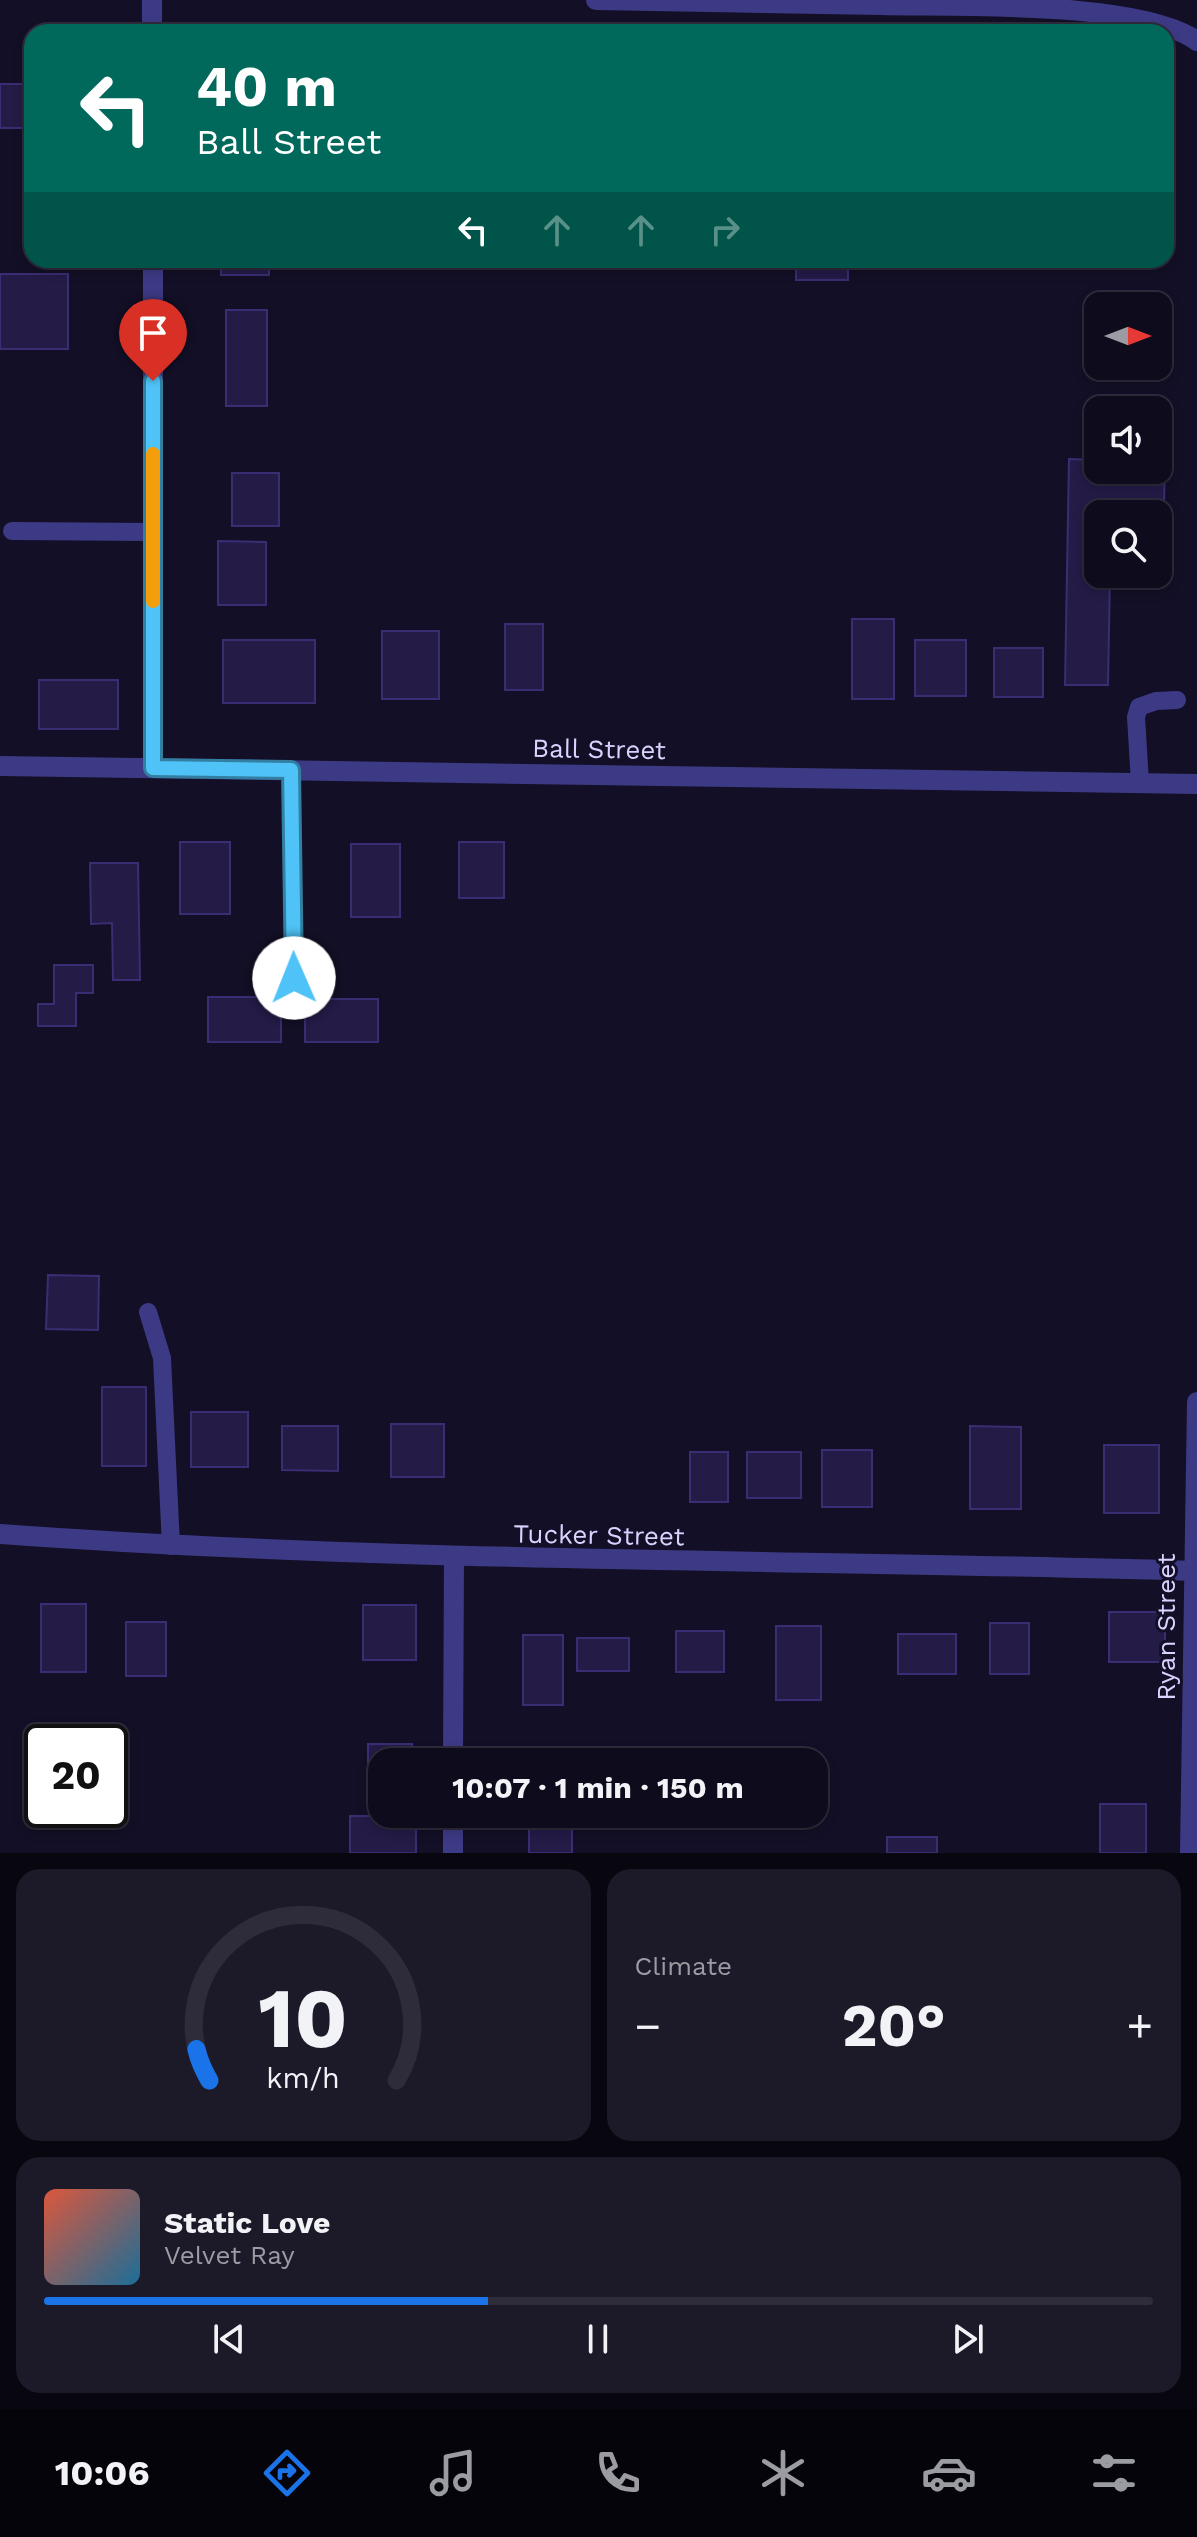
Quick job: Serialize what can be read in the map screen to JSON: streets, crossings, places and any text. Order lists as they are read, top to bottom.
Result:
{
  "streets": {
    "street": ["Ball Street", "Tucker Street", "Ryan Street"]
  },
  "crossings": [
    ["Tucker Street", "Ryan Street"]
  ],
  "north": "right",
  "page": {
    "turn": ["40 m", "Ball Street"],
    "limit": "20",
    "trip": "10:07 · 1 min · 150 m",
    "tile": "Climate",
    "heat": ["−", "20°", "+"],
    "song": ["Static Love", "Velvet Ray"],
    "tabs": "10:06",
    "gauge": ["10", "km/h"]
  }
}
